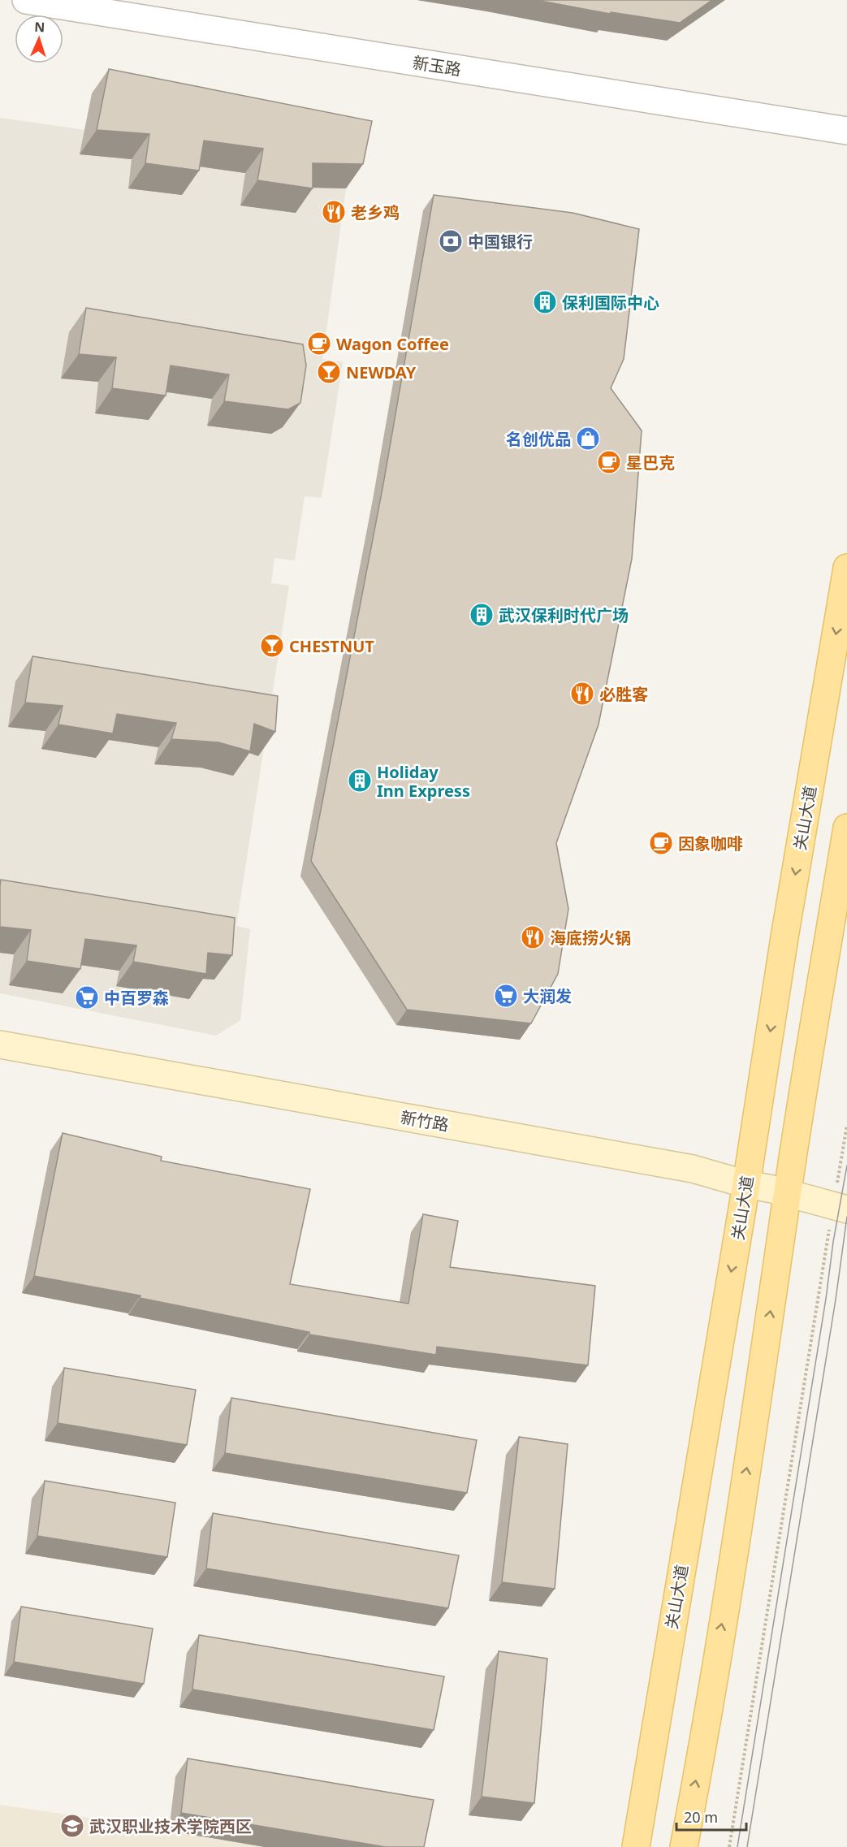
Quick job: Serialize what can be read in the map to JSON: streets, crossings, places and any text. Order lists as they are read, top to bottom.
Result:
{
  "streets": {
    "main road": ["关山大道", "新竹路"],
    "street": ["新玉路"]
  },
  "crossings": [
    ["关山大道", "新竹路"]
  ],
  "places": {
    "restaurant": ["老乡鸡", "必胜客", "海底捞火锅"],
    "bank": ["中国银行"],
    "building": ["保利国际中心", "武汉保利时代广场", "Holiday Inn Express"],
    "cafe": ["Wagon Coffee", "星巴克", "因象咖啡"],
    "bar": ["NEWDAY", "CHESTNUT"],
    "shop": ["名创优品"],
    "supermarket": ["大润发", "中百罗森"],
    "school or university": ["武汉职业技术学院西区"]
  },
  "scale_bar": "20 m",
  "north": "top"
}
